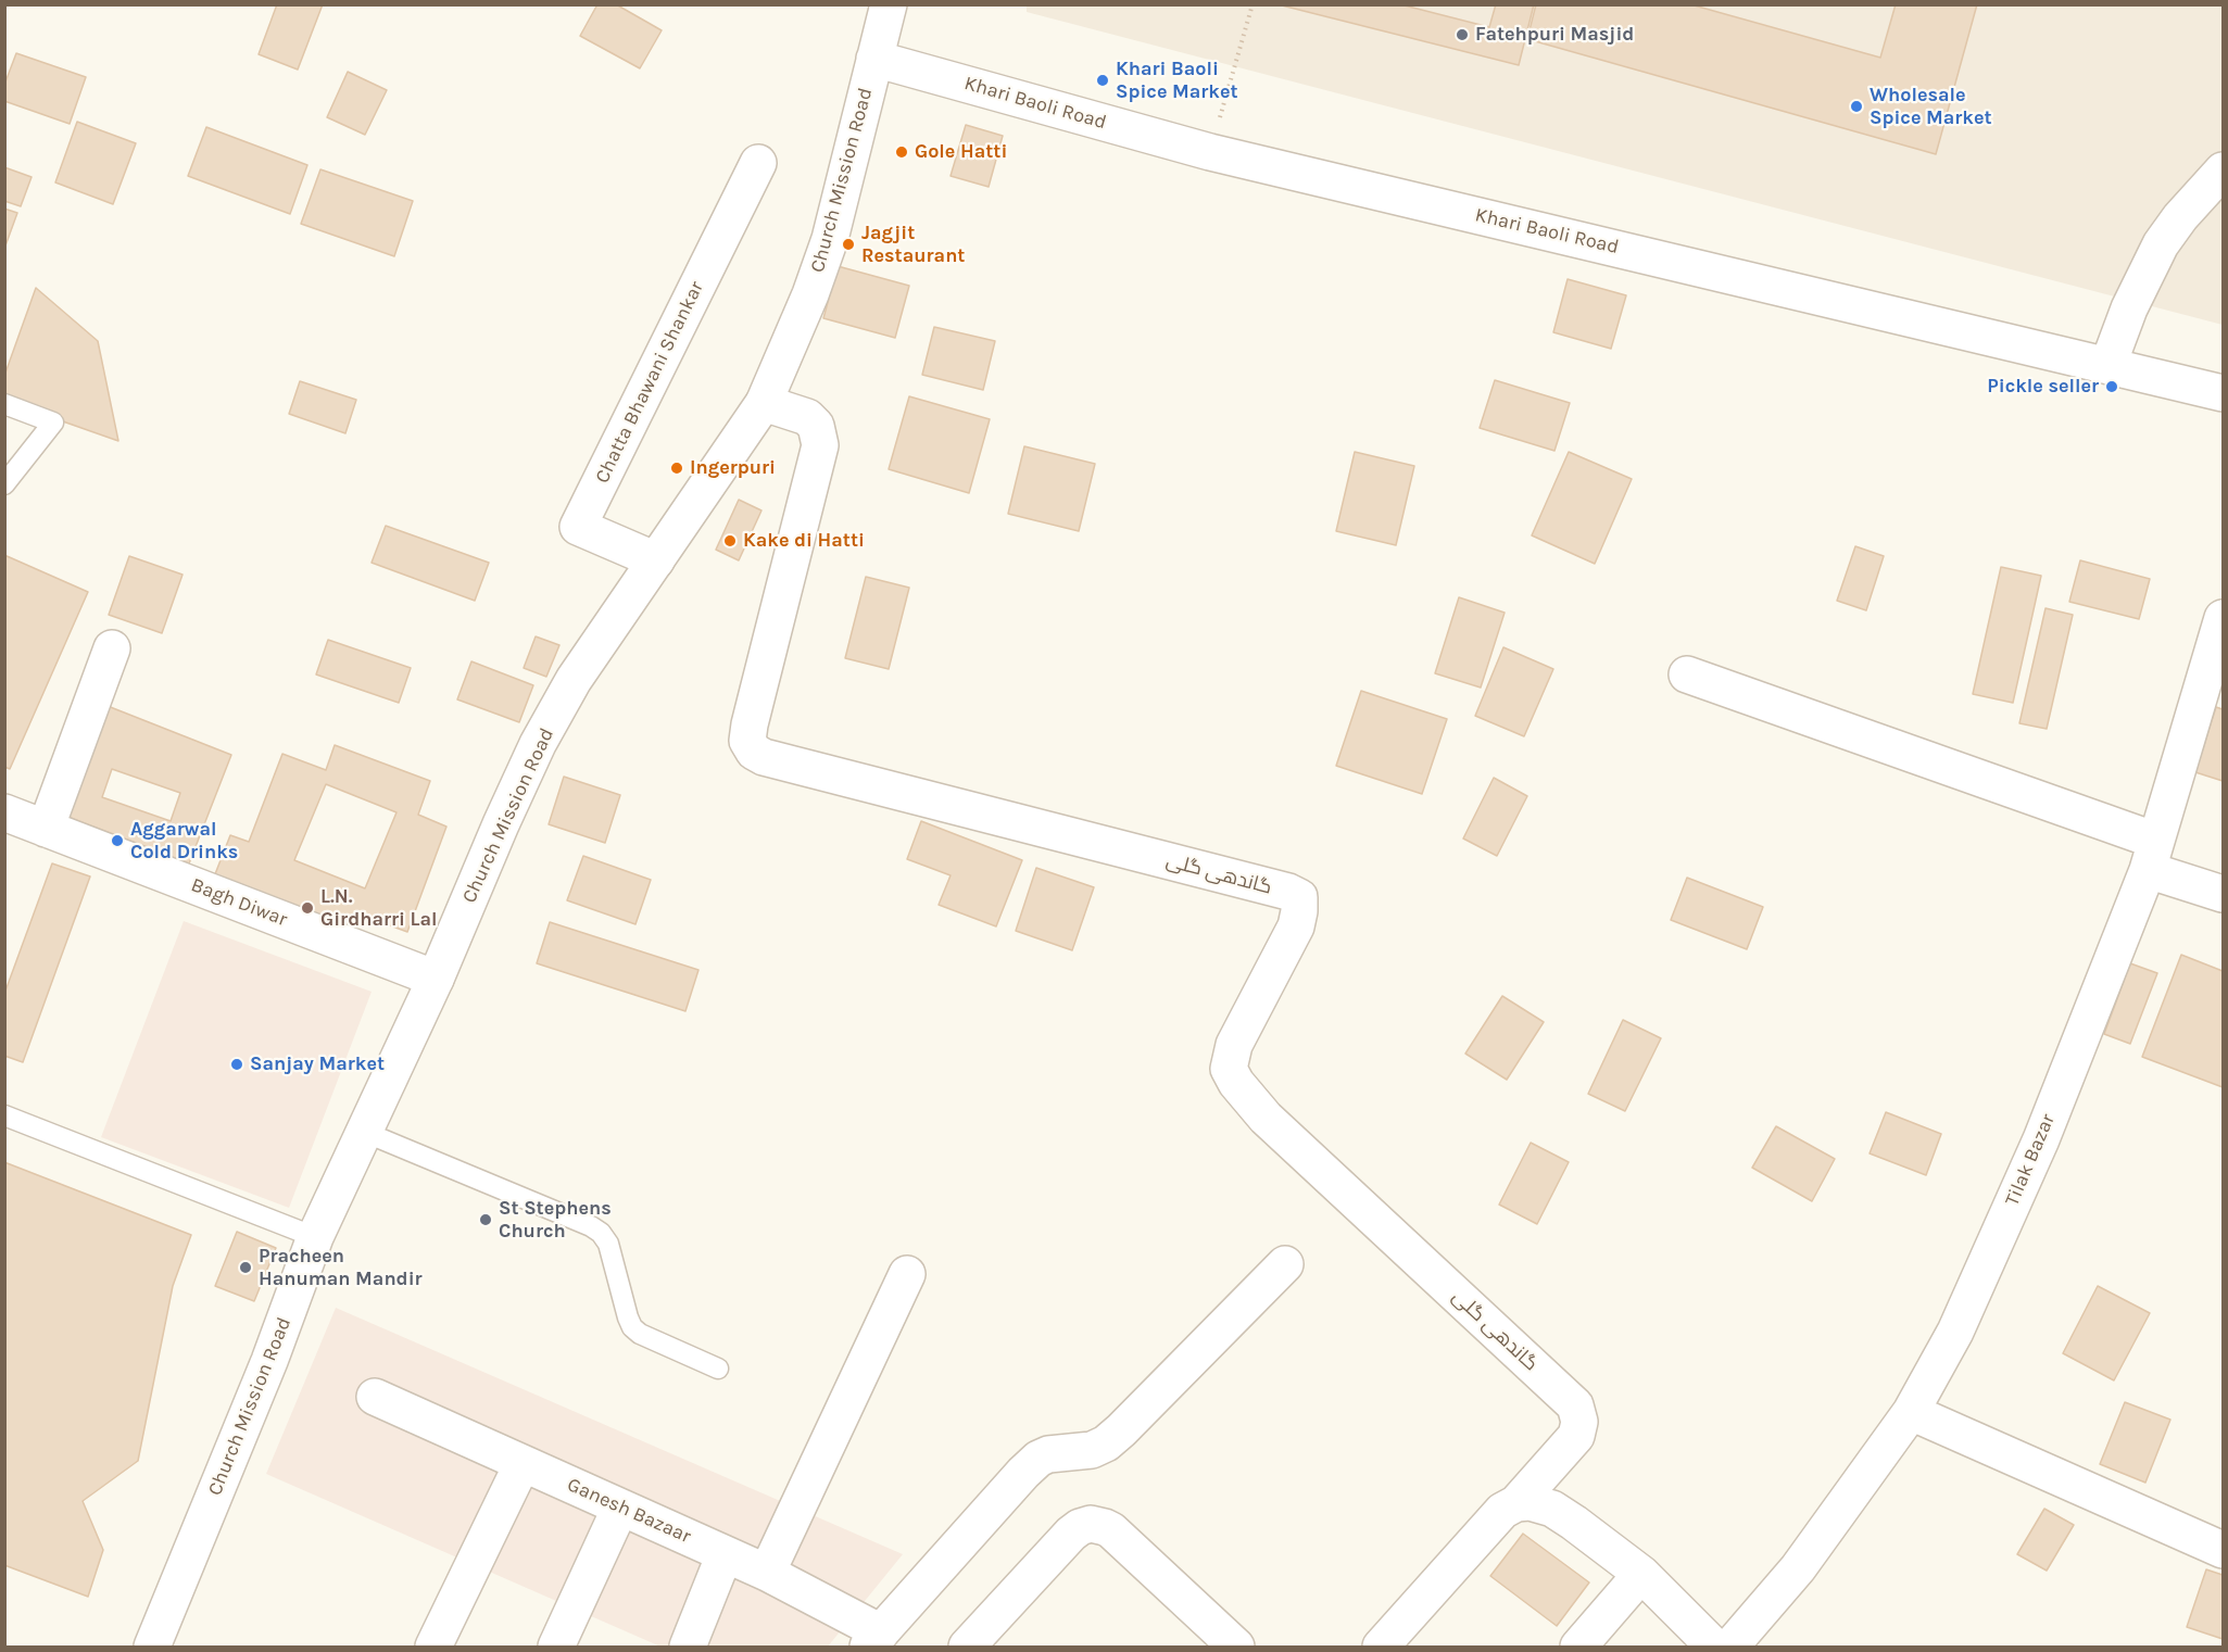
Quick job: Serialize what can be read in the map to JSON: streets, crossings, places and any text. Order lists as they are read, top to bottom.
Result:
{
  "streets": {
    "street": [
      "Khari Baoli Road",
      "Church Mission Road",
      "Chatta Bhawani Shankar",
      "گاندھی گلی",
      "Bagh Diwar",
      "Tilak Bazar",
      "Ganesh Bazaar"
    ]
  },
  "crossings": [
    ["Khari Baoli Road", "Church Mission Road"],
    ["Church Mission Road", "Chatta Bhawani Shankar"],
    ["Church Mission Road", "گاندھی گلی"],
    ["Church Mission Road", "Bagh Diwar"]
  ],
  "places": [
    "Fatehpuri Masjid",
    "Khari Baoli Spice Market",
    "Wholesale Spice Market",
    "Gole Hatti",
    "Jagjit Restaurant",
    "Pickle seller",
    "Ingerpuri",
    "Kake di Hatti",
    "Aggarwal Cold Drinks",
    "L.N. Girdharri Lal",
    "Sanjay Market",
    "St Stephens Church",
    "Pracheen Hanuman Mandir"
  ]
}
